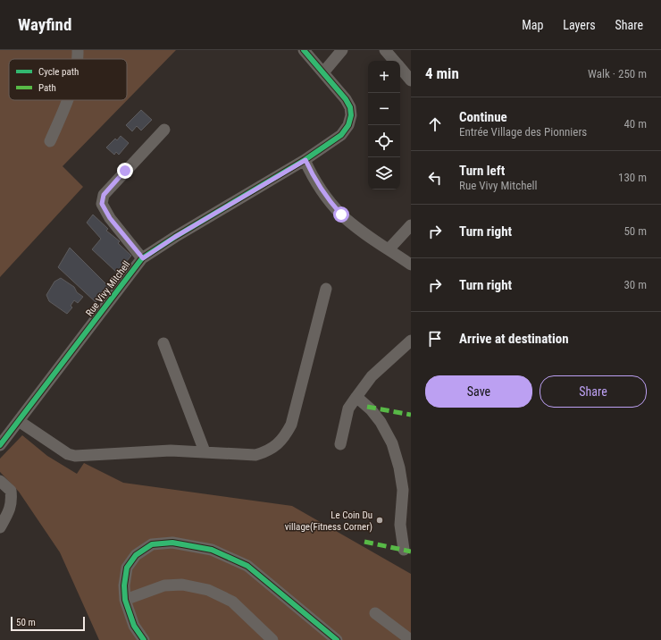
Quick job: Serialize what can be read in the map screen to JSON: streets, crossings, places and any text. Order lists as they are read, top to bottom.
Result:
{
  "streets": {
    "street": ["Rue Vivy Mitchell"]
  },
  "places": ["Le Coin Du village(Fitness Corner)"],
  "legend": ["Cycle path", "Path"],
  "scale_bar": "50 m",
  "page": {
    "header": "Wayfind",
    "nav": ["Map", "Layers", "Share"],
    "heading": ["4 min", "Walk · 250 m"],
    "map_buttons": ["+", "−"],
    "list": [
      ["Continue", "Entrée Village des Pionniers", "40 m"],
      ["Turn left", "Rue Vivy Mitchell", "130 m"],
      ["Turn right", "50 m"],
      ["Turn right", "30 m"],
      "Arrive at destination"
    ],
    "buttons": ["Save", "Share"],
    "scale": "50 m"
  }
}
